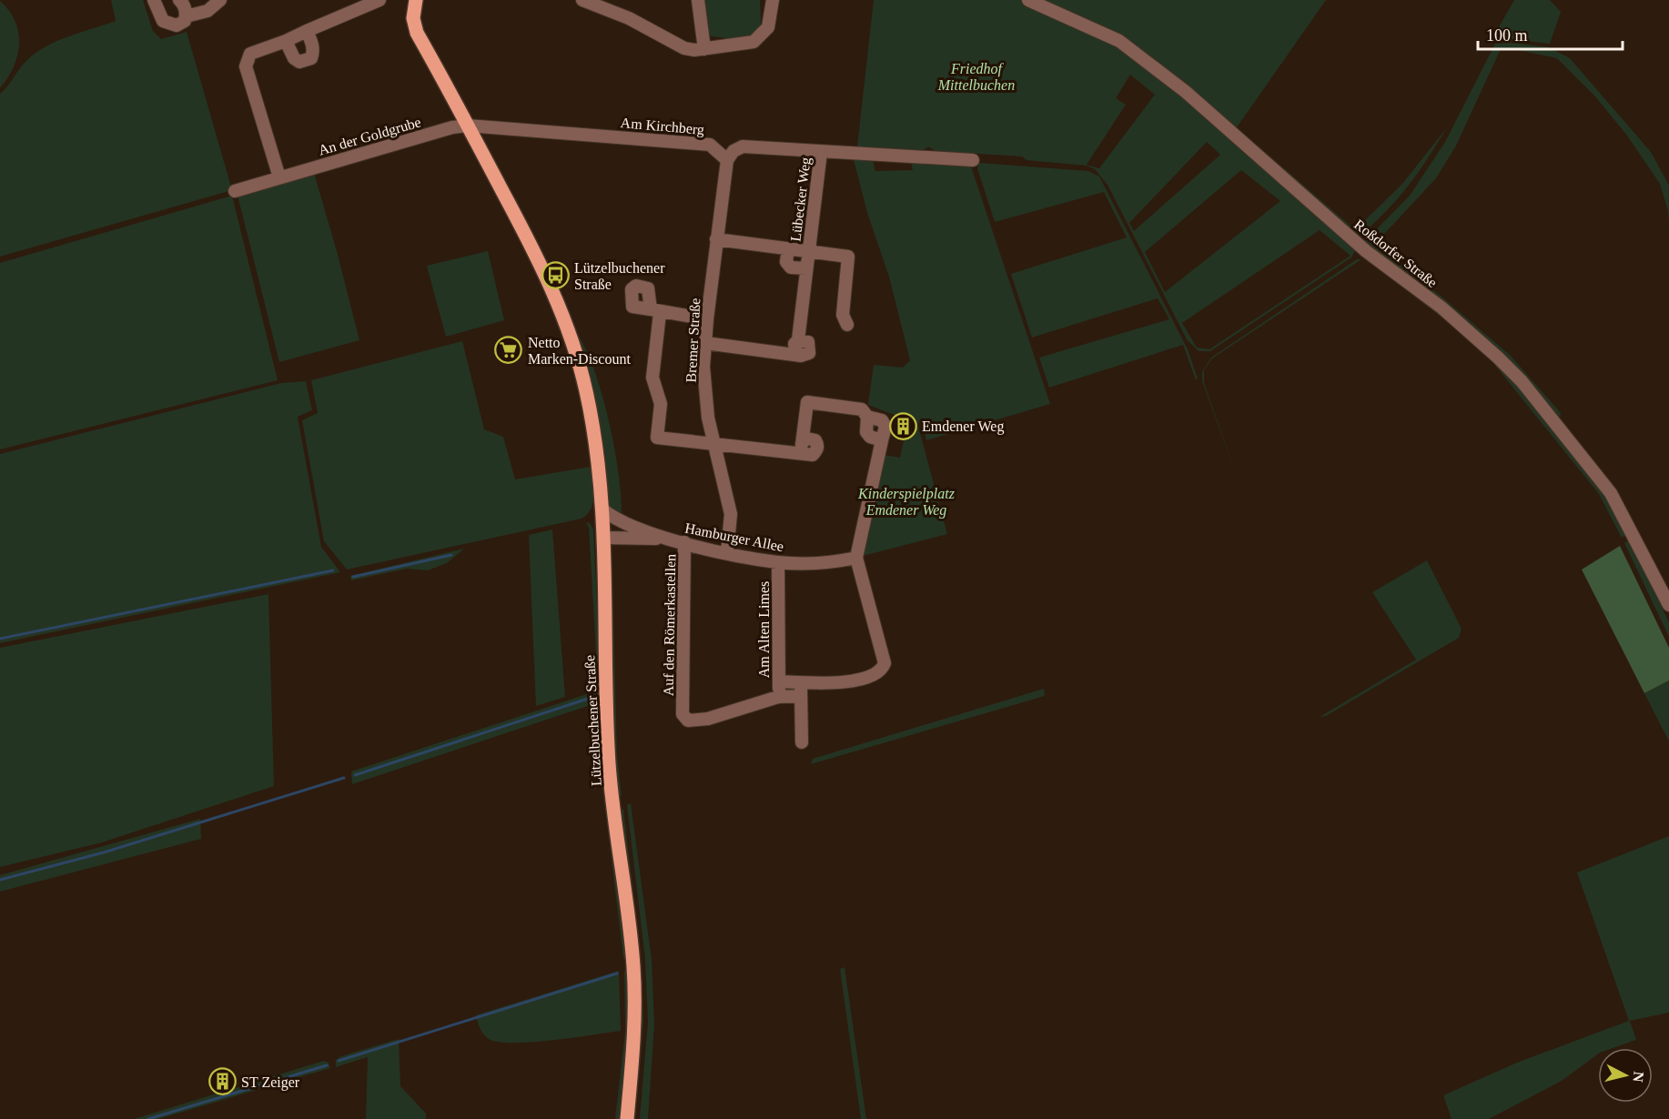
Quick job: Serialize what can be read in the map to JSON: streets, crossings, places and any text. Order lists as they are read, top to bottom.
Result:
{
  "streets": {
    "main road": ["Lützelbuchener Straße"],
    "street": [
      "Am Kirchberg",
      "An der Goldgrube",
      "Lübecker Weg",
      "Roßdorfer Straße",
      "Bremer Straße",
      "Hamburger Allee",
      "Auf den Römerkastellen",
      "Am Alten Limes"
    ]
  },
  "crossings": [
    ["Am Kirchberg", "An der Goldgrube"],
    ["Am Kirchberg", "Bremer Straße"],
    ["Am Kirchberg", "Lützelbuchener Straße"],
    ["An der Goldgrube", "Lützelbuchener Straße"],
    ["Lübecker Weg", "Bremer Straße"],
    ["Bremer Straße", "Hamburger Allee"],
    ["Hamburger Allee", "Auf den Römerkastellen"],
    ["Hamburger Allee", "Am Alten Limes"],
    ["Hamburger Allee", "Lützelbuchener Straße"],
    ["Auf den Römerkastellen", "Am Alten Limes"]
  ],
  "parks": ["Friedhof Mittelbuchen", "Kinderspielplatz Emdener Weg"],
  "places": {
    "bus stop": ["Lützelbuchener Straße"],
    "supermarket": ["Netto Marken-Discount"],
    "building": ["Emdener Weg", "ST Zeiger"]
  },
  "scale_bar": "100 m",
  "north": "right"
}
